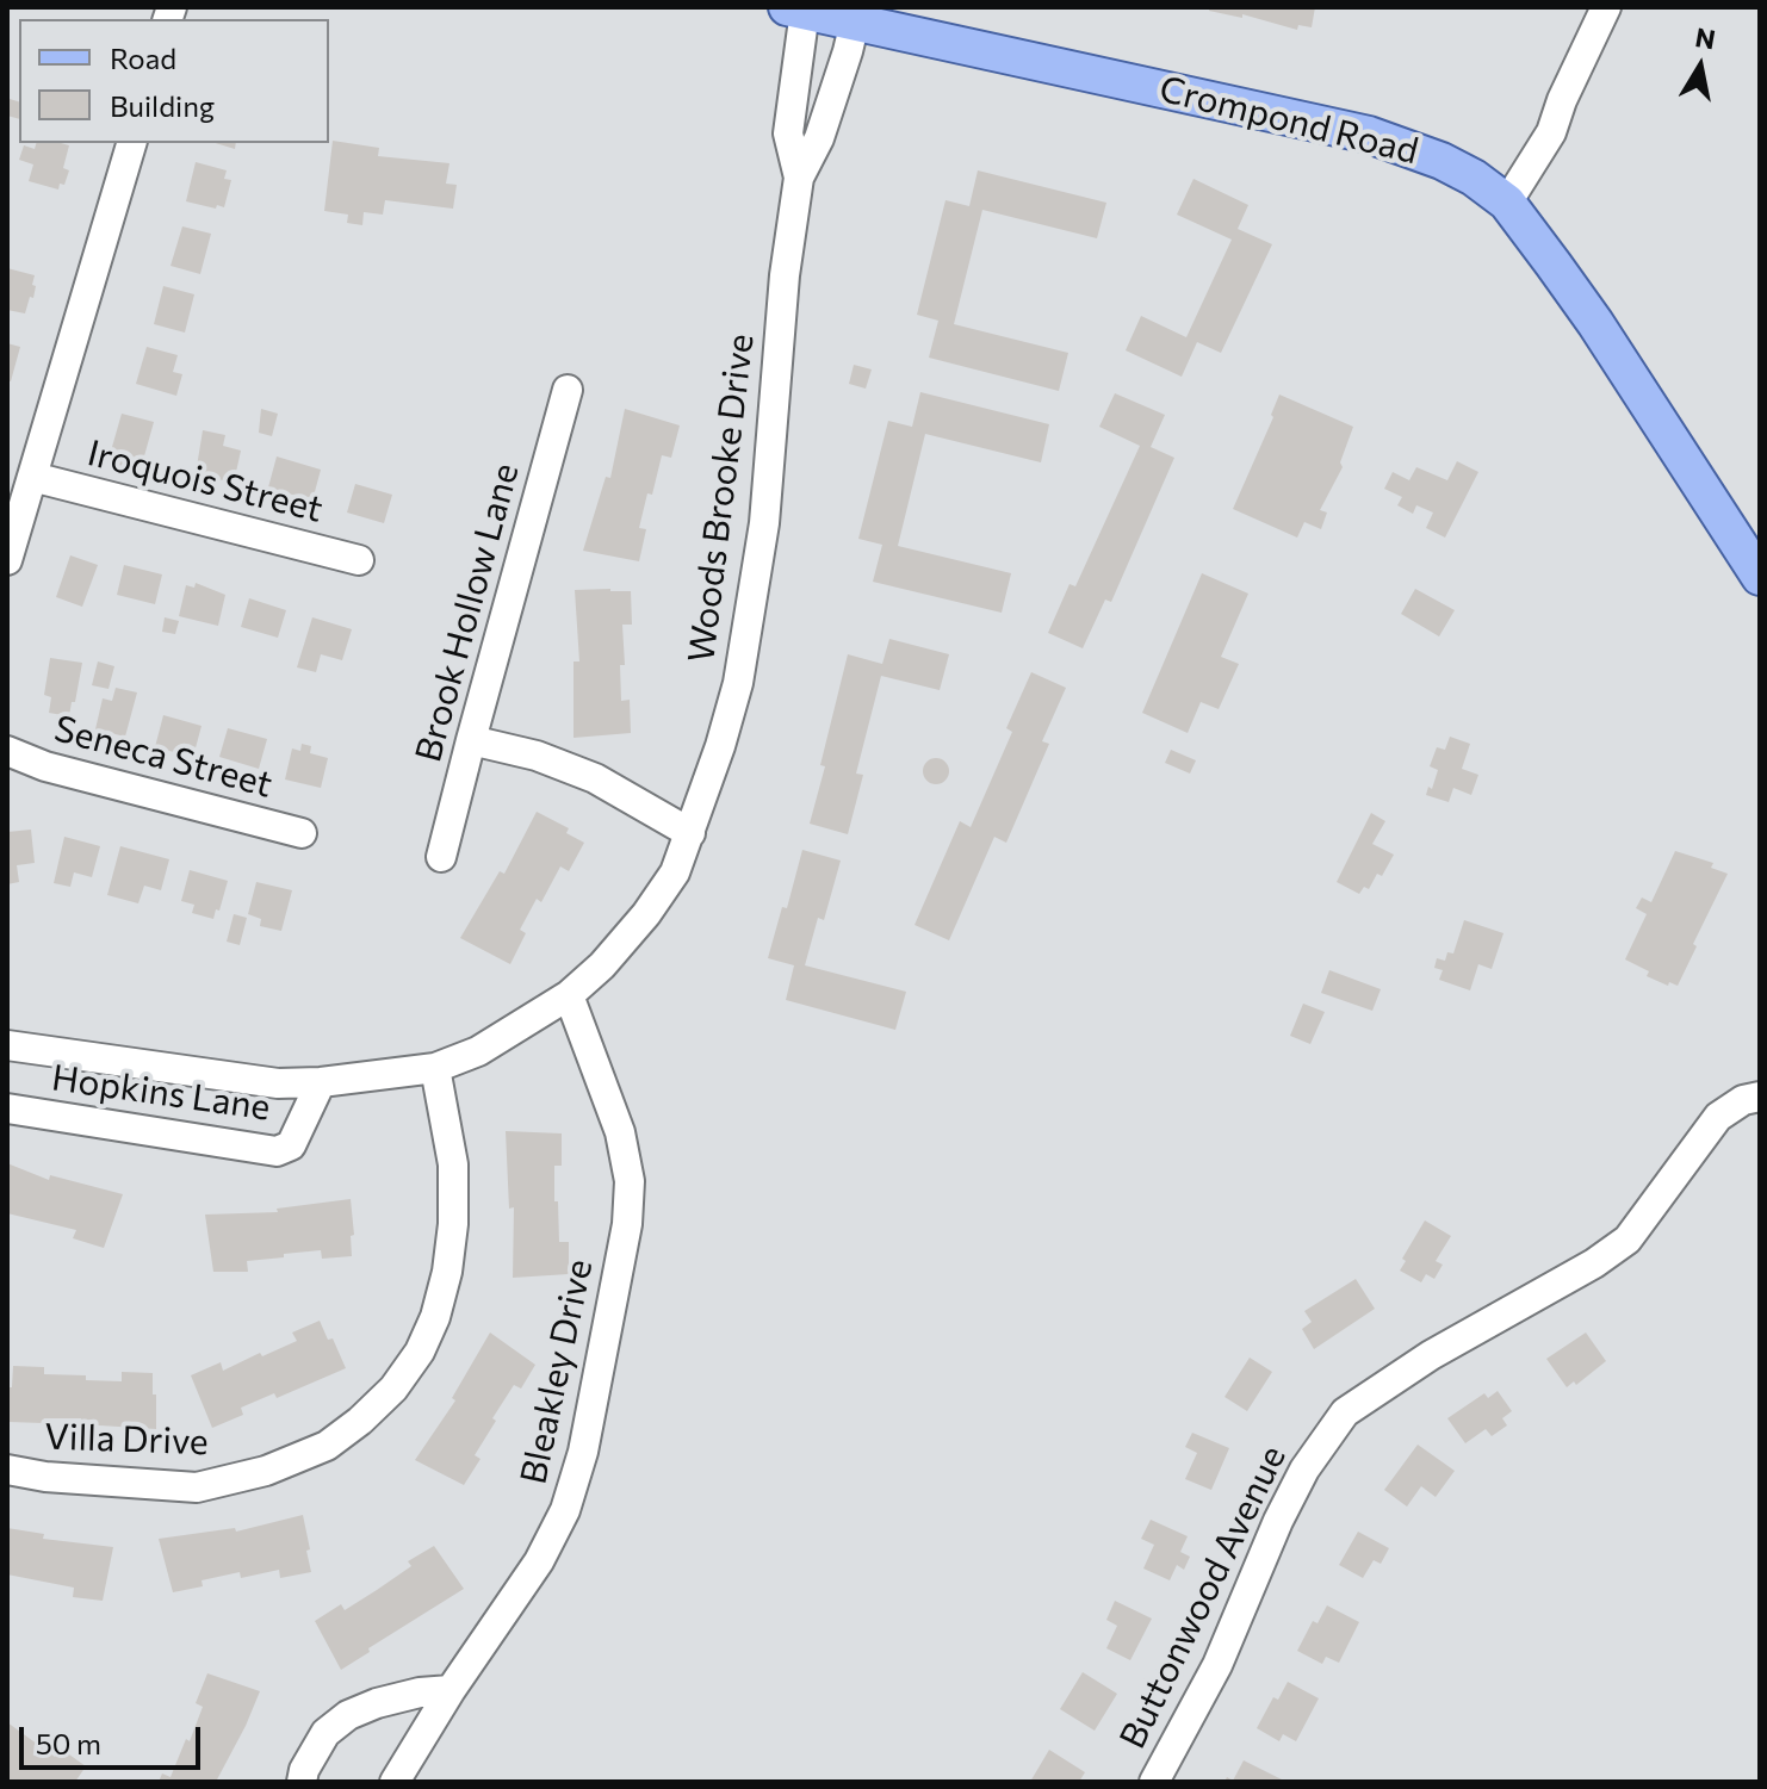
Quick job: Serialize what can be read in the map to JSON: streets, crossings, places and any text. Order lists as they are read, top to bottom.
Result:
{
  "streets": {
    "main road": ["Crompond Road"],
    "street": [
      "Iroquois Street",
      "Woods Brooke Drive",
      "Brook Hollow Lane",
      "Seneca Street",
      "Hopkins Lane",
      "Bleakley Drive",
      "Villa Drive",
      "Buttonwood Avenue"
    ]
  },
  "crossings": [
    ["Crompond Road", "Woods Brooke Drive"],
    ["Woods Brooke Drive", "Hopkins Lane"],
    ["Woods Brooke Drive", "Bleakley Drive"],
    ["Woods Brooke Drive", "Villa Drive"]
  ],
  "legend": ["Road", "Building"],
  "scale_bar": "50 m",
  "north": "top"
}
